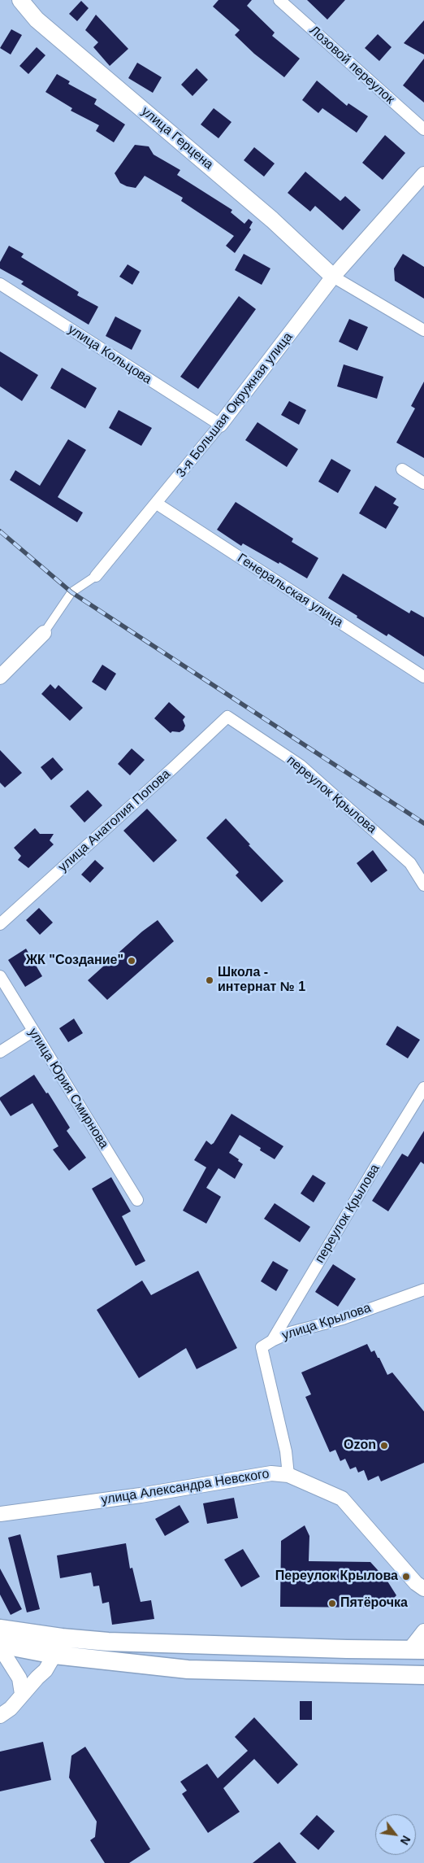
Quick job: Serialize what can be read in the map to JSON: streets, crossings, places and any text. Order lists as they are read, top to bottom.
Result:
{
  "streets": {
    "main road": ["улица Герцена"],
    "street": [
      "Лозовой переулок",
      "улица Кольцова",
      "3-я Большая Окружная улица",
      "Генеральская улица",
      "переулок Крылова",
      "улица Анатолия Попова",
      "улица Юрия Смирнова",
      "улица Крылова",
      "улица Александра Невского"
    ]
  },
  "crossings": [
    ["улица Герцена", "3-я Большая Окружная улица"],
    ["улица Кольцова", "3-я Большая Окружная улица"],
    ["3-я Большая Окружная улица", "Генеральская улица"],
    ["переулок Крылова", "улица Анатолия Попова"],
    ["переулок Крылова", "улица Крылова"],
    ["улица Крылова", "улица Александра Невского"]
  ],
  "places": [
    "ЖК \"Создание\"",
    "Школа - интернат № 1",
    "Ozon",
    "Переулок Крылова",
    "Пятёрочка"
  ],
  "north": "bottom right"
}
